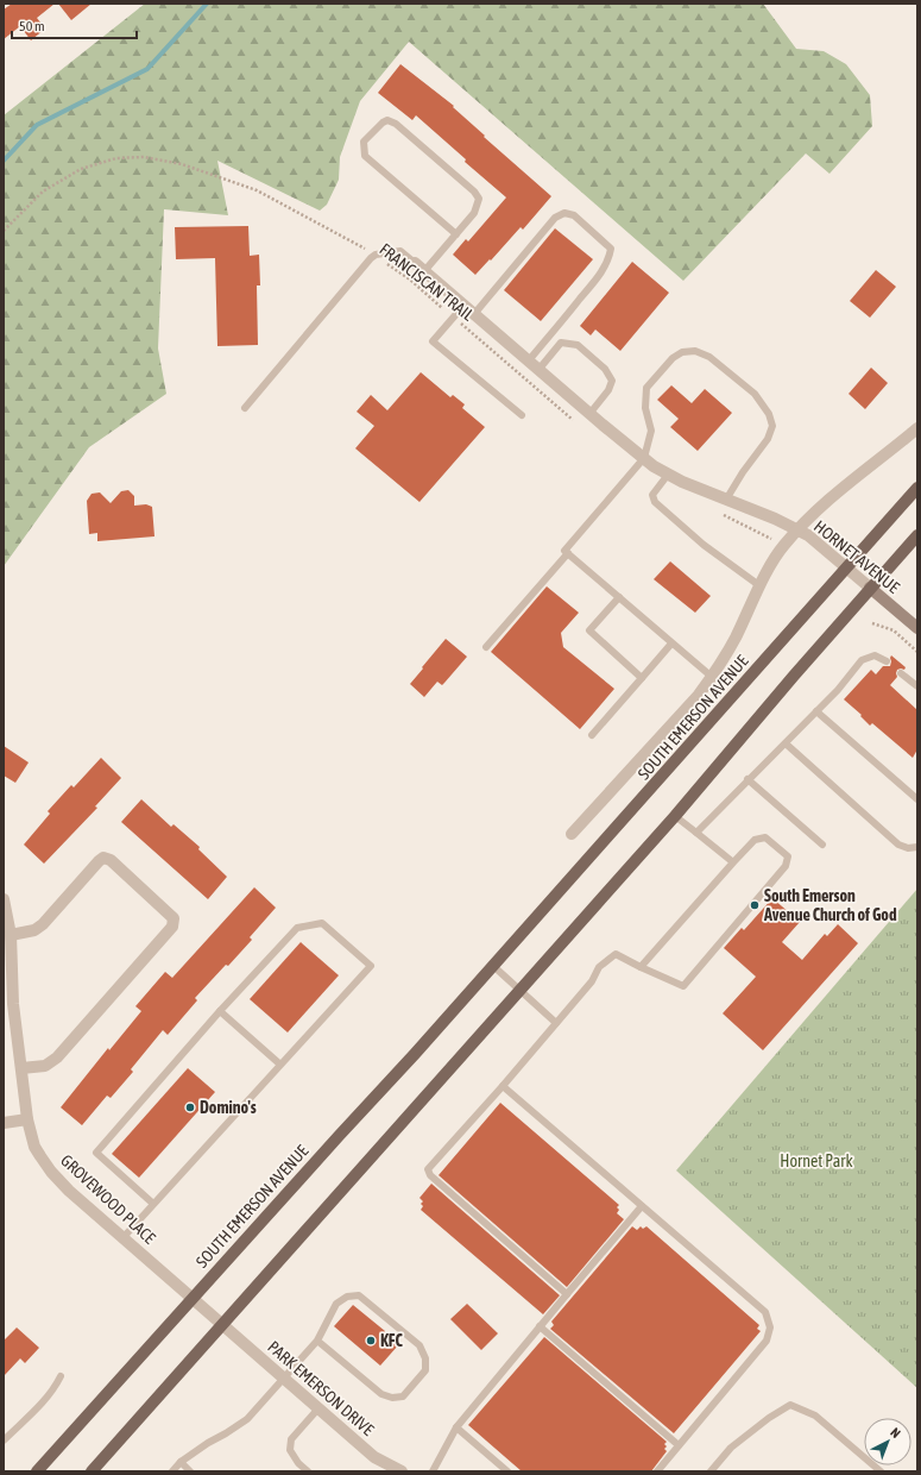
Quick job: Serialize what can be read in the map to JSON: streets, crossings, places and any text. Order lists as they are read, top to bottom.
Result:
{
  "streets": {
    "main road": ["SOUTH EMERSON AVENUE"],
    "street": ["HORNET AVENUE", "GROVEWOOD PLACE", "PARK EMERSON DRIVE"],
    "path": ["FRANCISCAN TRAIL"]
  },
  "crossings": [
    ["HORNET AVENUE", "SOUTH EMERSON AVENUE"],
    ["SOUTH EMERSON AVENUE", "GROVEWOOD PLACE"],
    ["GROVEWOOD PLACE", "PARK EMERSON DRIVE"]
  ],
  "parks": ["Hornet Park"],
  "places": ["South Emerson Avenue Church of God", "Domino's", "KFC"],
  "scale_bar": "50 m",
  "north": "top right"
}
